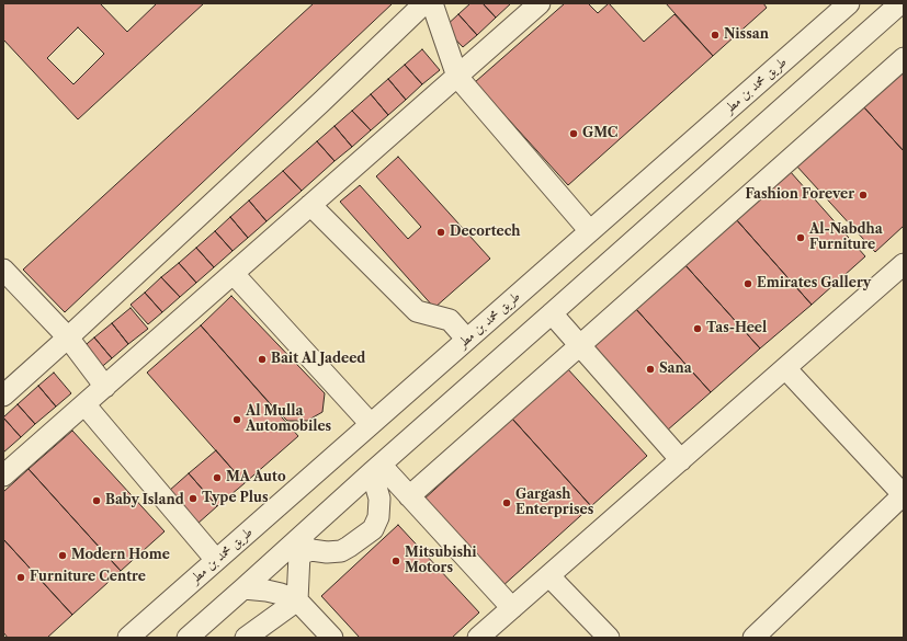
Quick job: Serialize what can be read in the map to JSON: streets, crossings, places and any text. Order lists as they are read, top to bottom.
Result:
{
  "streets": {
    "street": ["طريق محمد بن مطر"]
  },
  "places": [
    "Nissan",
    "GMC",
    "Fashion Forever",
    "Decortech",
    "Al-Nabdha Furniture",
    "Emirates Gallery",
    "Tas-Heel",
    "Bait Al Jadeed",
    "Sana",
    "Al Mulla Automobiles",
    "MA Auto",
    "Type Plus",
    "Baby Island",
    "Gargash Enterprises",
    "Modern Home",
    "Mitsubishi Motors",
    "Furniture Centre"
  ]
}
